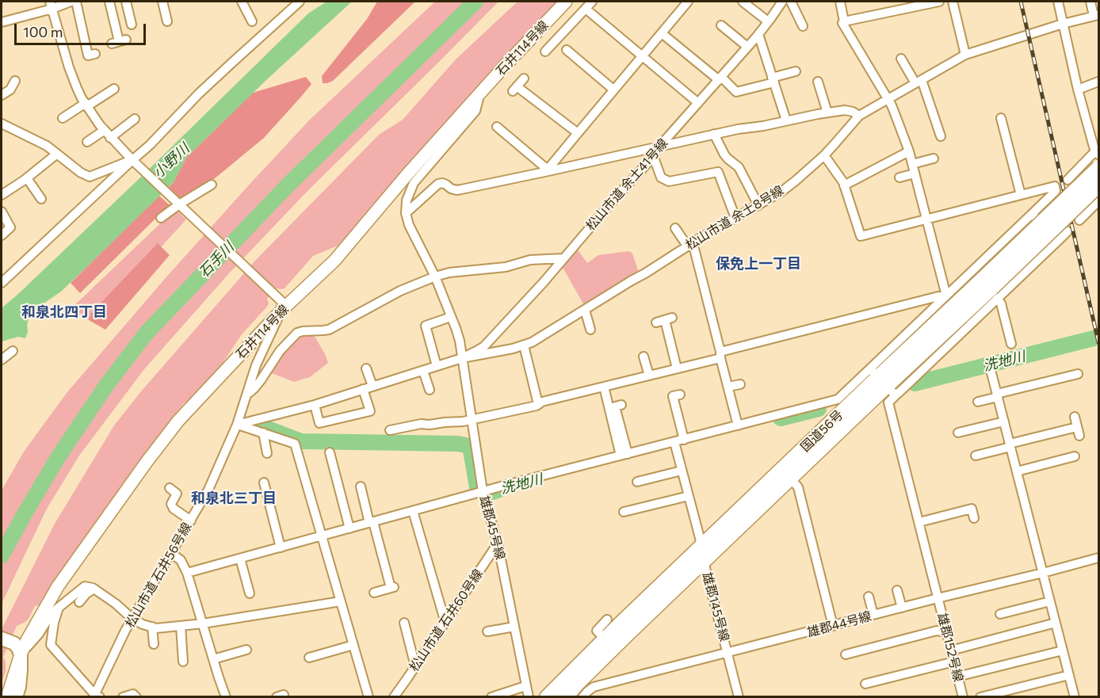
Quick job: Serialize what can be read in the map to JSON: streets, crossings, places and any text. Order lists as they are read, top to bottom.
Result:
{
  "streets": {
    "highway": ["国道56号"],
    "street": [
      "石井114号線",
      "松山市道 余土41号線",
      "松山市道 余土8号線",
      "雄郡45号線",
      "松山市道 石井56号線",
      "雄郡145号線",
      "松山市道 石井60号線",
      "雄郡44号線",
      "雄郡152号線"
    ]
  },
  "crossings": [
    ["石井114号線", "松山市道 石井56号線"],
    ["松山市道 余土41号線", "松山市道 余土8号線"],
    ["松山市道 余土41号線", "雄郡45号線"],
    ["松山市道 余土8号線", "雄郡45号線"],
    ["国道56号", "雄郡145号線"],
    ["国道56号", "雄郡152号線"],
    ["雄郡45号線", "松山市道 石井60号線"],
    ["雄郡145号線", "雄郡44号線"],
    ["雄郡44号線", "雄郡152号線"]
  ],
  "districts": ["保免上一丁目", "和泉北四丁目", "和泉北三丁目"],
  "water": ["小野川", "石手川", "洗地川"],
  "scale_bar": "100 m"
}
